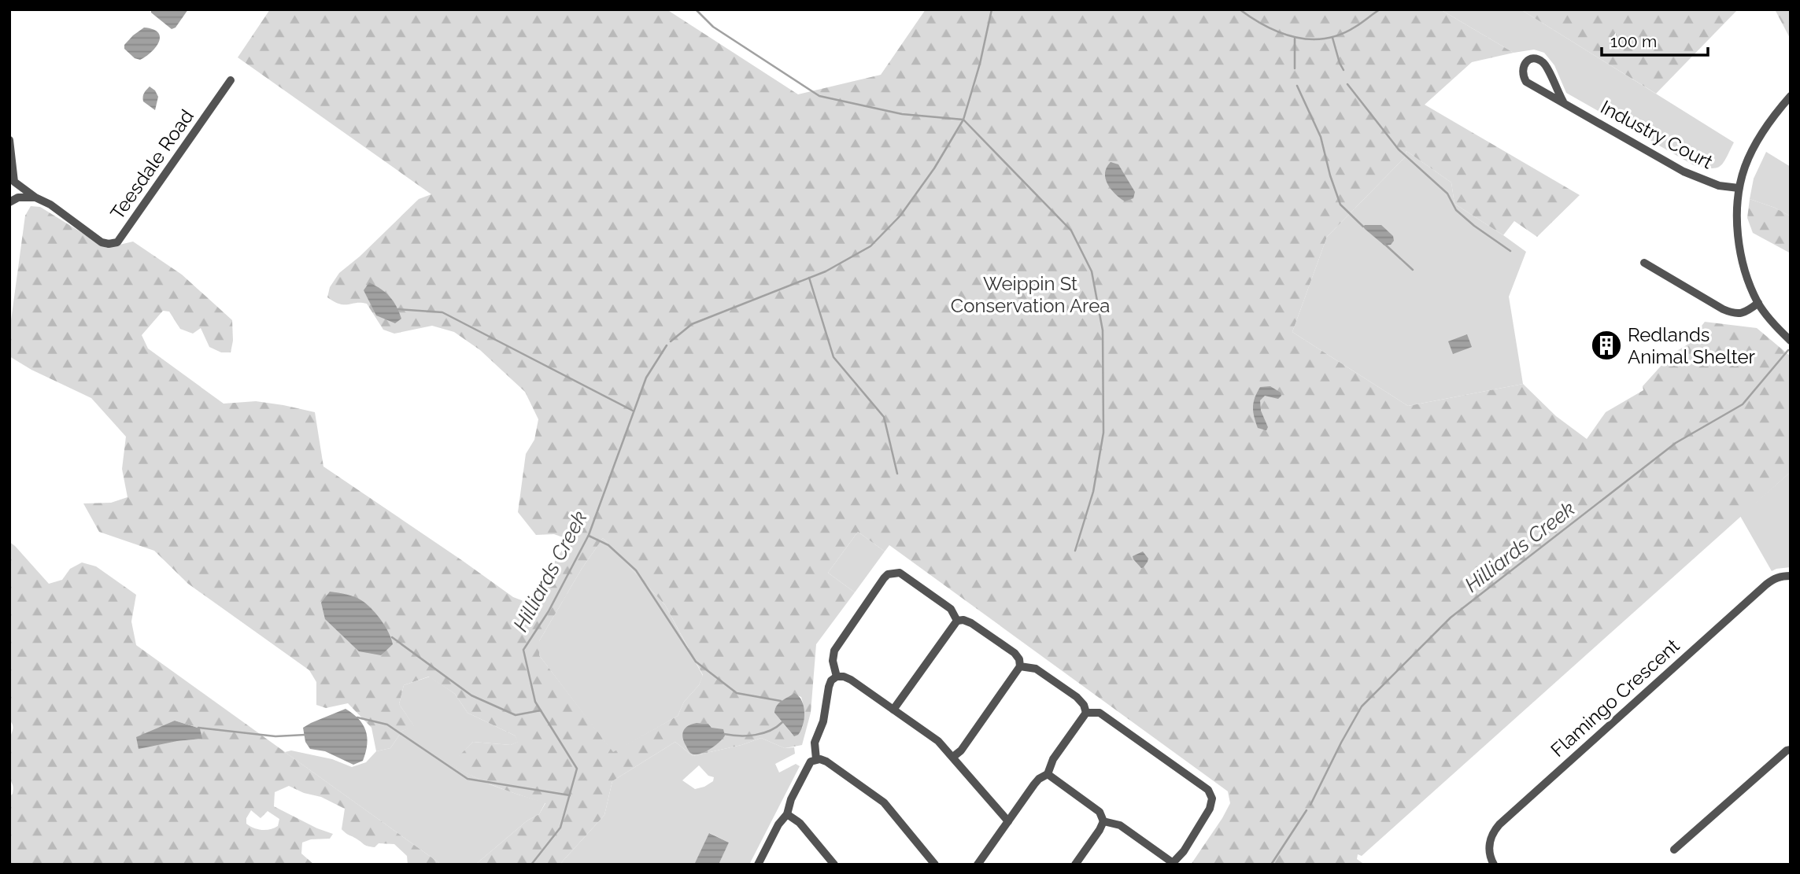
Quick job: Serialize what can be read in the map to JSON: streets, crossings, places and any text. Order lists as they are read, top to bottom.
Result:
{
  "streets": {
    "street": ["Industry Court", "Teesdale Road", "Flamingo Crescent"]
  },
  "water": ["Hilliards Creek"],
  "parks": ["Weippin St Conservation Area"],
  "places": {
    "building": ["Redlands Animal Shelter"]
  },
  "scale_bar": "100 m"
}
